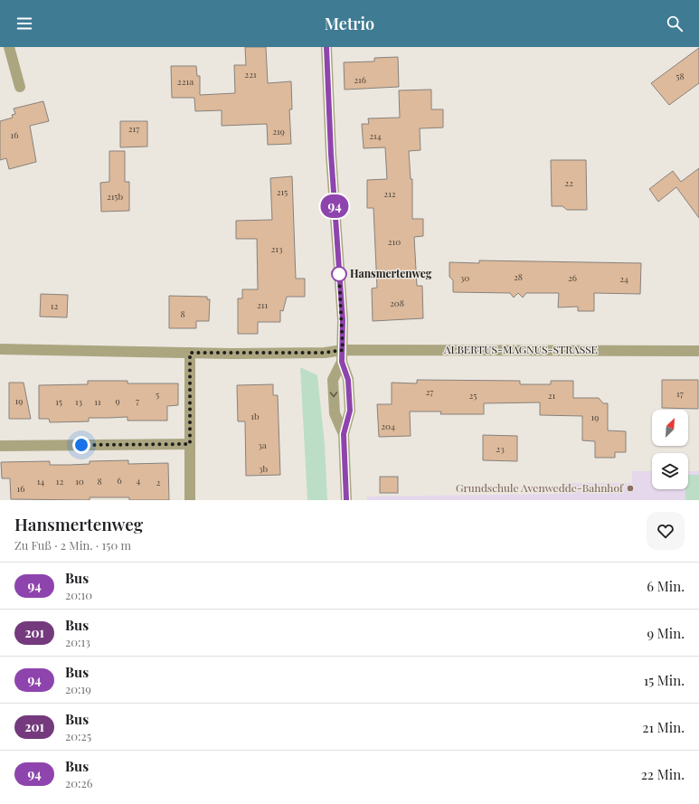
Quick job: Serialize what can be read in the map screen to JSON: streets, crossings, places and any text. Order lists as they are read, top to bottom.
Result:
{
  "streets": {
    "street": ["ALBERTUS-MAGNUS-STRASSE"]
  },
  "places": ["Hansmertenweg", "Grundschule Avenwedde-Bahnhof"],
  "lines": ["bus line 94"],
  "house_numbers": [
    "221",
    "58",
    "216",
    "221a",
    "217",
    "219",
    "16",
    "214",
    "22",
    "215",
    "212",
    "215b",
    "210",
    "213",
    "28",
    "30",
    "26",
    "24",
    "208",
    "211",
    "12",
    "8",
    "27",
    "17",
    "5",
    "25",
    "21",
    "19",
    "9",
    "7",
    "15",
    "13",
    "11",
    "1b",
    "19",
    "204",
    "3a",
    "23",
    "3b",
    "6",
    "4",
    "14",
    "12",
    "10",
    "8",
    "2",
    "16"
  ],
  "north": "top right",
  "page": {
    "header": "Metrio",
    "on_map": "94",
    "heading": ["Hansmertenweg", "Zu Fuß · 2 Min. · 150 m"],
    "list": [
      {
        "mark": "94",
        "name": "Bus",
        "note": "20:10",
        "value": "6 Min."
      },
      {
        "mark": "201",
        "name": "Bus",
        "note": "20:13",
        "value": "9 Min."
      },
      {
        "mark": "94",
        "name": "Bus",
        "note": "20:19",
        "value": "15 Min."
      },
      {
        "mark": "201",
        "name": "Bus",
        "note": "20:25",
        "value": "21 Min."
      },
      {
        "mark": "94",
        "name": "Bus",
        "note": "20:26",
        "value": "22 Min."
      }
    ]
  }
}
